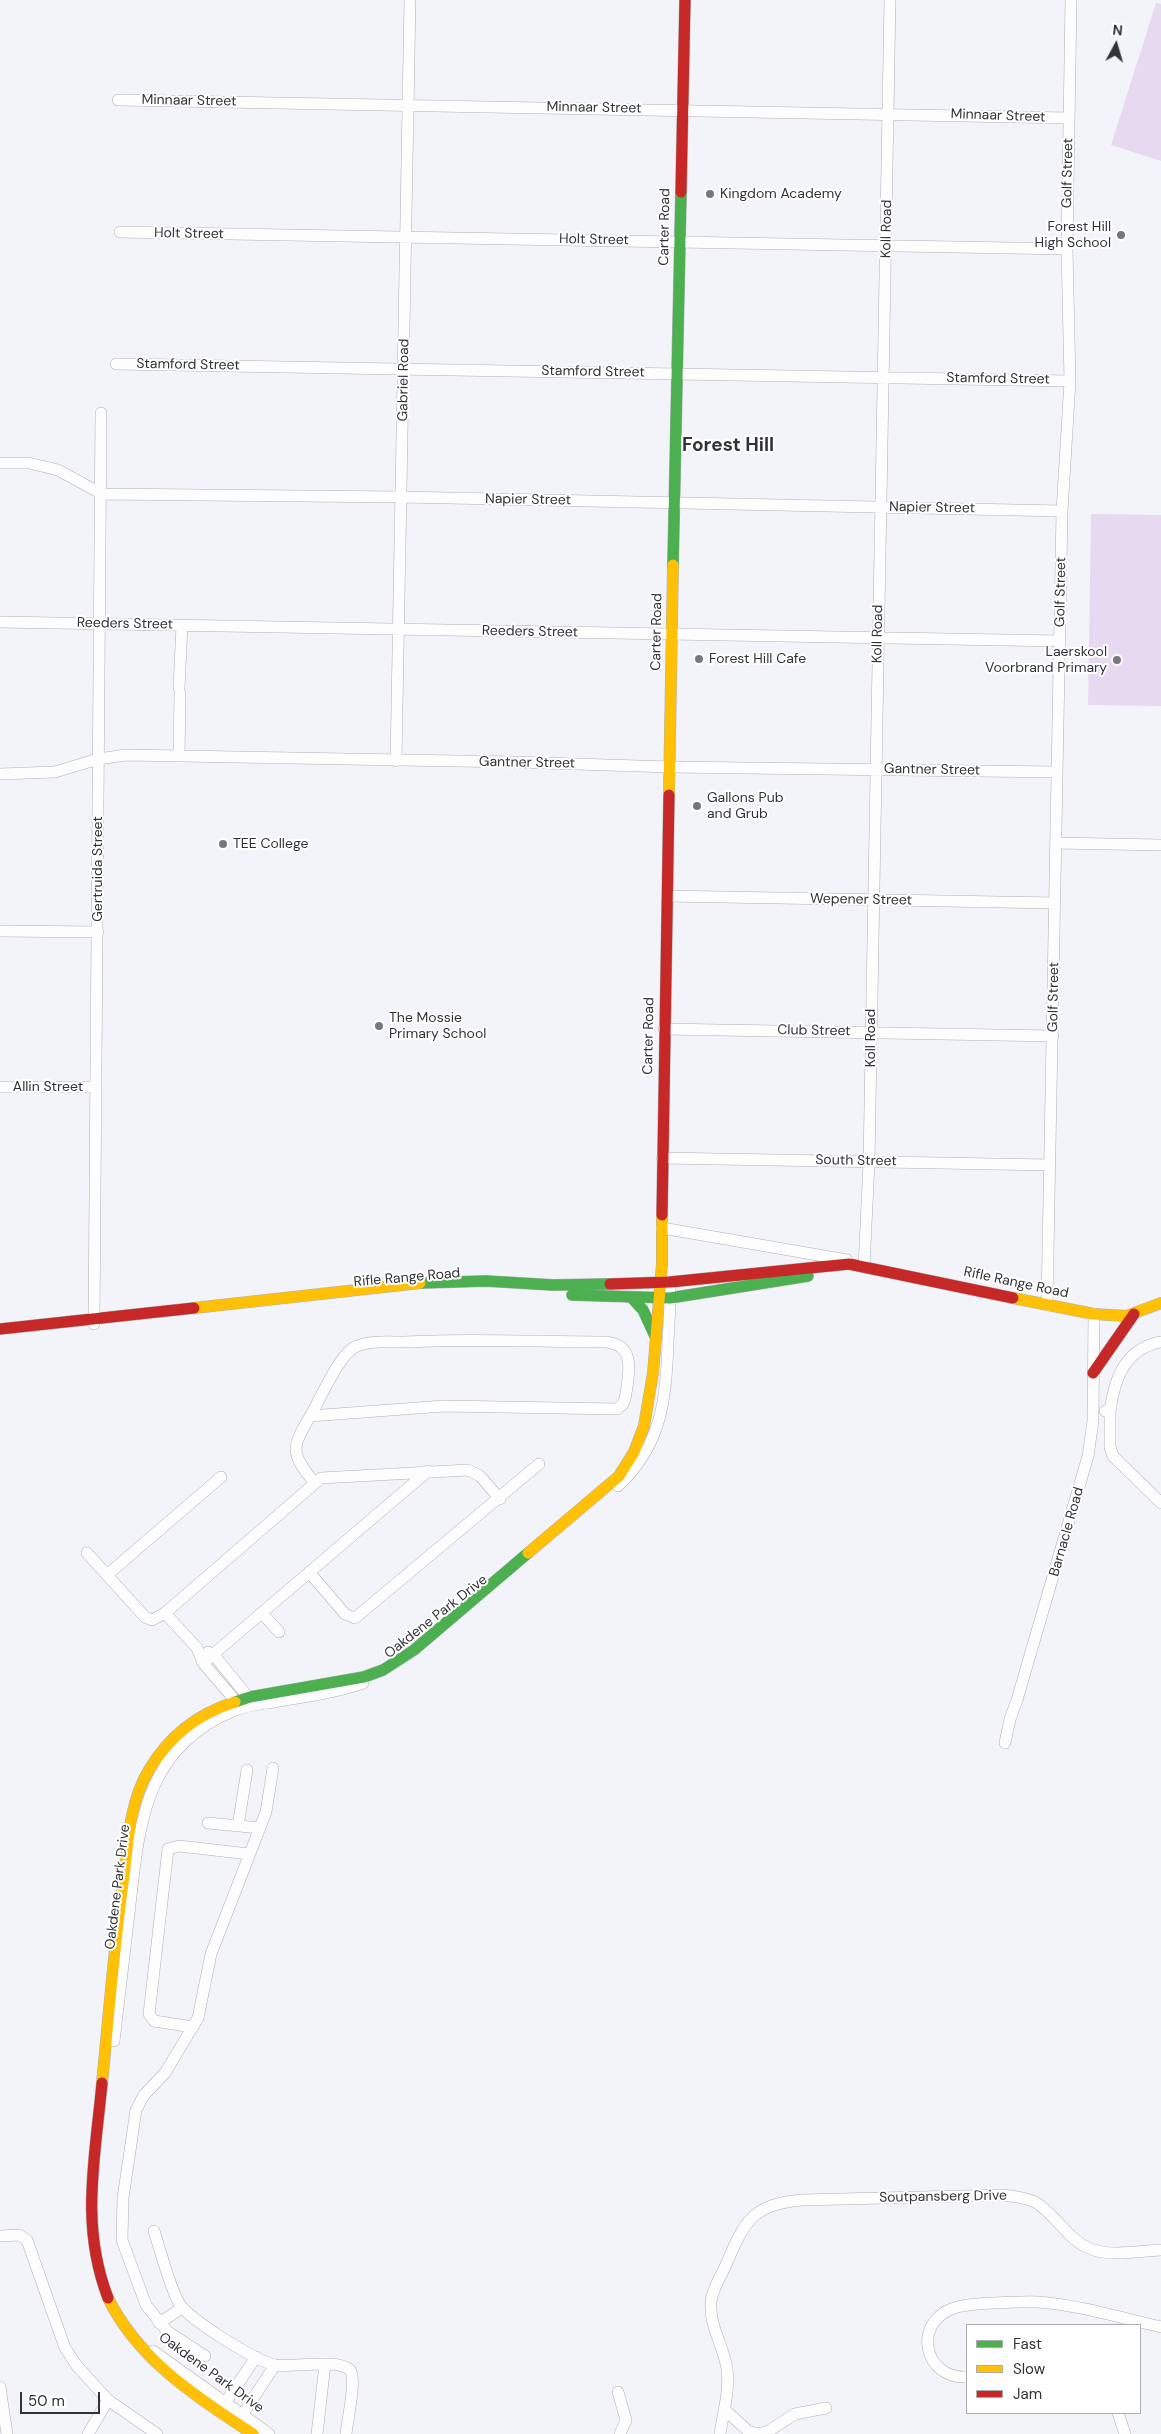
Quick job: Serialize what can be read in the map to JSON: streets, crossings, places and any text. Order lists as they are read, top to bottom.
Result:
{
  "streets": {
    "street": [
      "Minnaar Street",
      "Golf Street",
      "Carter Road",
      "Koll Road",
      "Holt Street",
      "Stamford Street",
      "Gabriel Road",
      "Napier Street",
      "Reeders Street",
      "Gantner Street",
      "Gertruida Street",
      "Wepener Street",
      "Club Street",
      "Allin Street",
      "South Street",
      "Rifle Range Road",
      "Barnacle Road",
      "Oakdene Park Drive",
      "Soutpansberg Drive"
    ]
  },
  "crossings": [
    ["Minnaar Street", "Golf Street"],
    ["Minnaar Street", "Carter Road"],
    ["Minnaar Street", "Koll Road"],
    ["Minnaar Street", "Gabriel Road"],
    ["Golf Street", "Holt Street"],
    ["Golf Street", "Stamford Street"],
    ["Golf Street", "Napier Street"],
    ["Golf Street", "Reeders Street"],
    ["Golf Street", "Gantner Street"],
    ["Golf Street", "Wepener Street"],
    ["Golf Street", "Club Street"],
    ["Golf Street", "South Street"],
    ["Golf Street", "Rifle Range Road"],
    ["Carter Road", "Holt Street"],
    ["Carter Road", "Stamford Street"],
    ["Carter Road", "Napier Street"],
    ["Carter Road", "Reeders Street"],
    ["Carter Road", "Gantner Street"],
    ["Carter Road", "Wepener Street"],
    ["Carter Road", "Club Street"],
    ["Carter Road", "South Street"],
    ["Carter Road", "Rifle Range Road"],
    ["Carter Road", "Oakdene Park Drive"],
    ["Koll Road", "Holt Street"],
    ["Koll Road", "Stamford Street"],
    ["Koll Road", "Napier Street"],
    ["Koll Road", "Reeders Street"],
    ["Koll Road", "Gantner Street"],
    ["Koll Road", "Wepener Street"],
    ["Koll Road", "Club Street"],
    ["Koll Road", "South Street"],
    ["Koll Road", "Rifle Range Road"],
    ["Holt Street", "Gabriel Road"],
    ["Stamford Street", "Gabriel Road"],
    ["Gabriel Road", "Napier Street"],
    ["Gabriel Road", "Reeders Street"],
    ["Gabriel Road", "Gantner Street"],
    ["Napier Street", "Gertruida Street"],
    ["Reeders Street", "Gertruida Street"],
    ["Gantner Street", "Gertruida Street"],
    ["Gertruida Street", "Allin Street"],
    ["Gertruida Street", "Rifle Range Road"],
    ["Rifle Range Road", "Barnacle Road"],
    ["Rifle Range Road", "Oakdene Park Drive"]
  ],
  "districts": ["Forest Hill"],
  "places": [
    "Kingdom Academy",
    "Forest Hill High School",
    "Forest Hill Cafe",
    "Laerskool Voorbrand Primary",
    "Gallons Pub and Grub",
    "TEE College",
    "The Mossie Primary School"
  ],
  "legend": ["Fast", "Slow", "Jam"],
  "scale_bar": "50 m",
  "north": "top"
}
